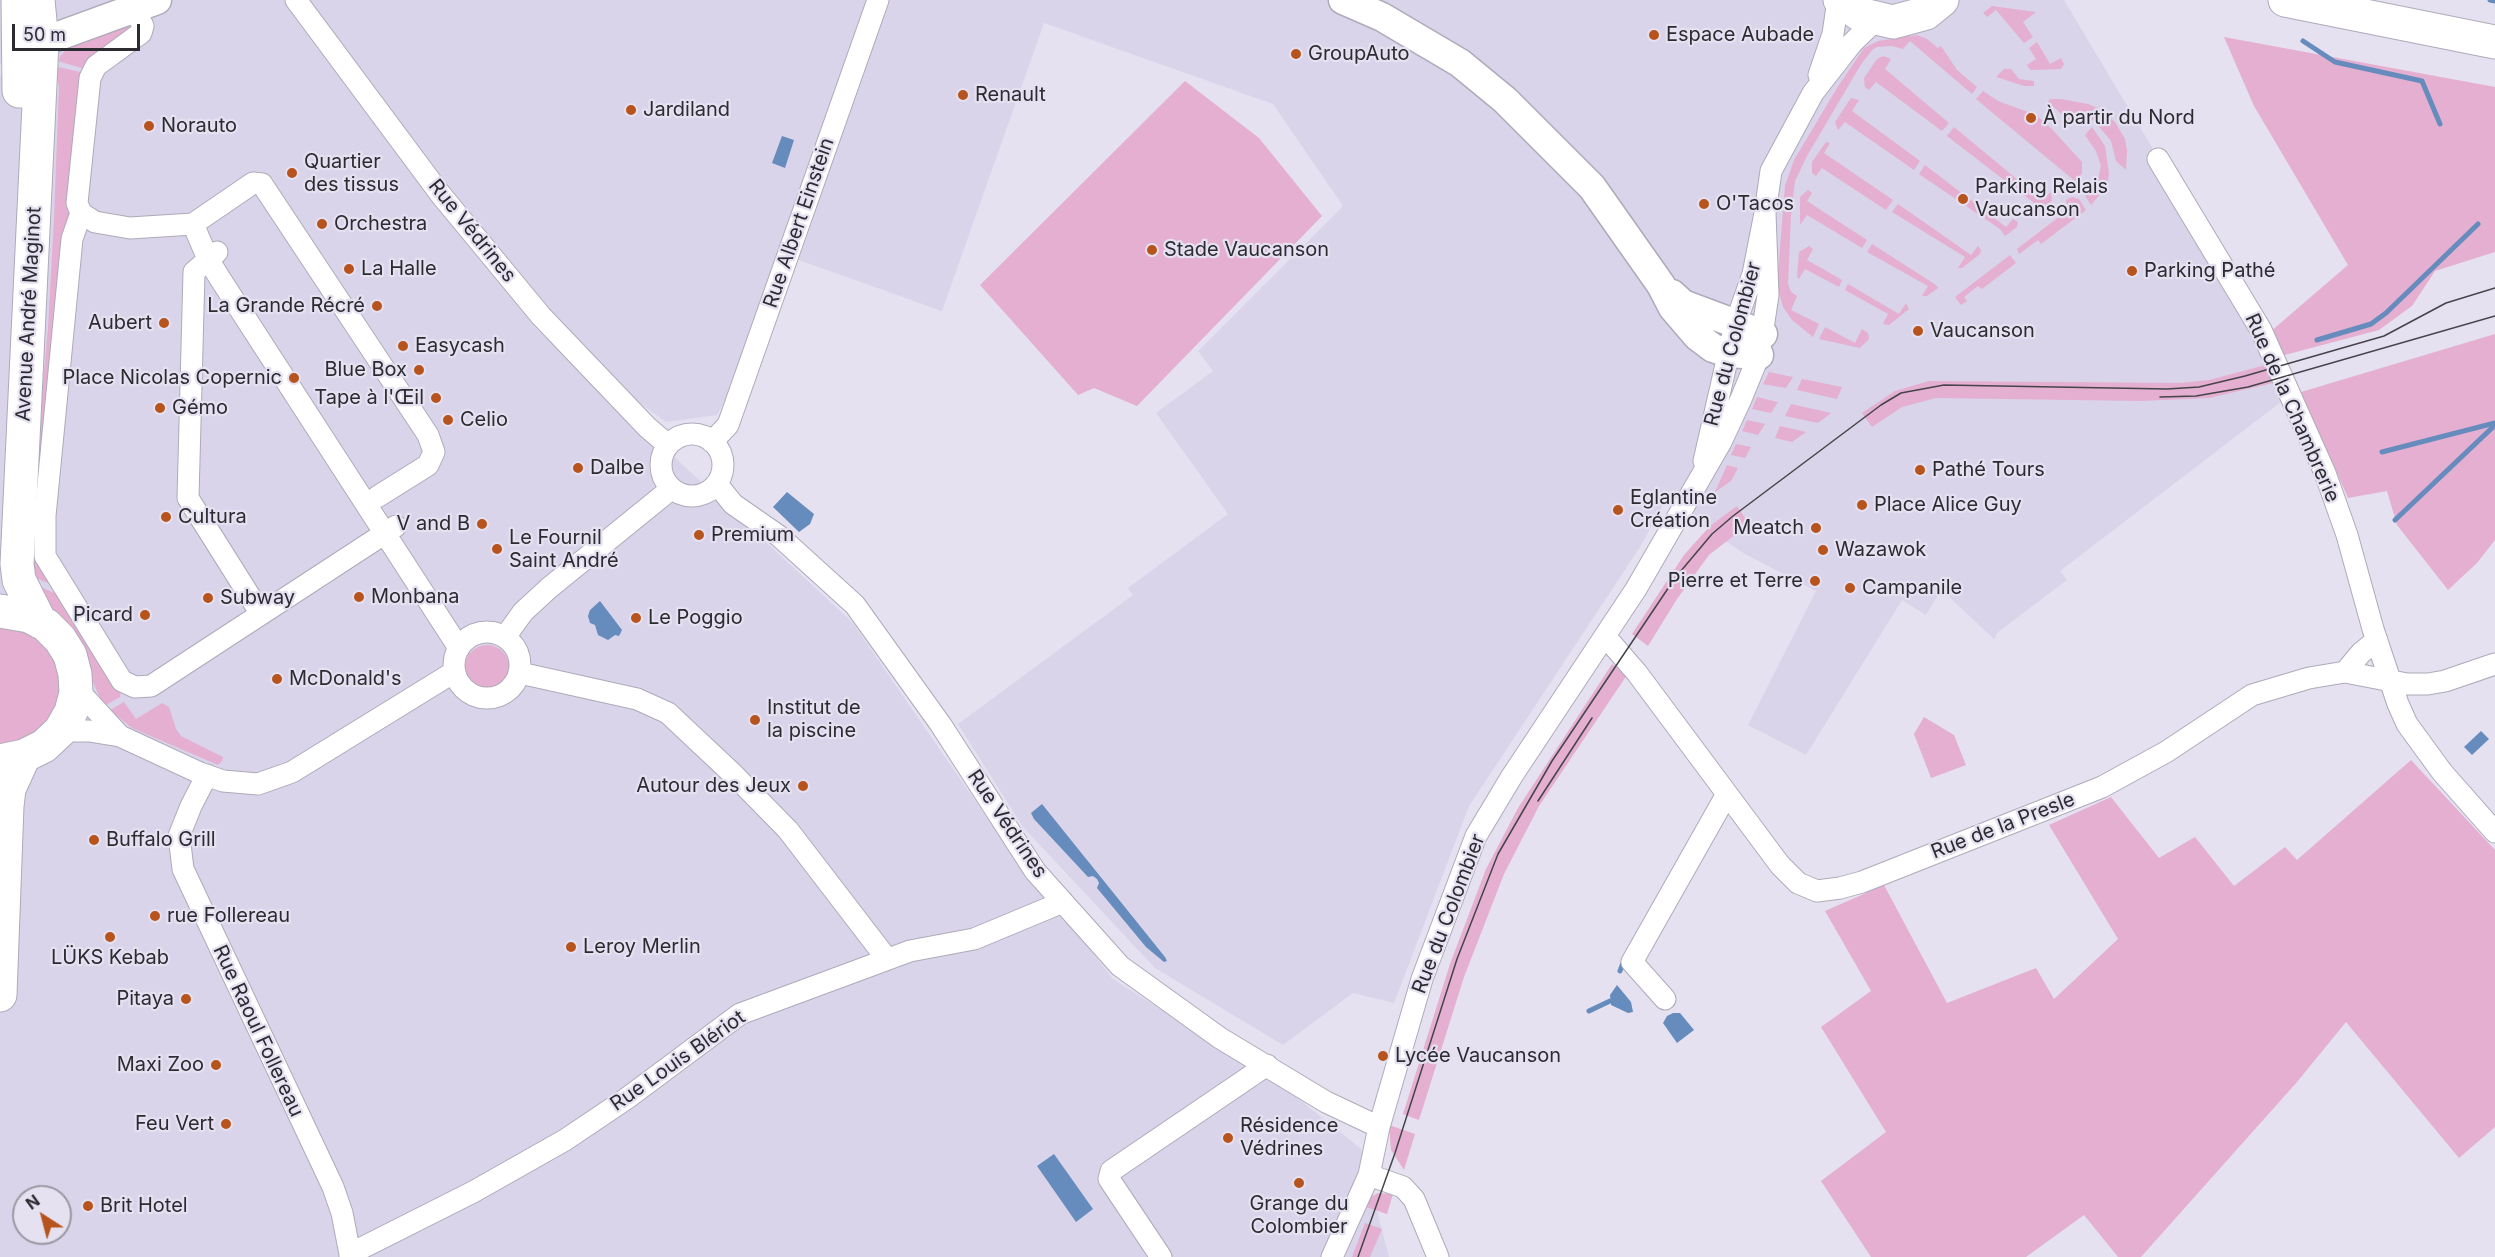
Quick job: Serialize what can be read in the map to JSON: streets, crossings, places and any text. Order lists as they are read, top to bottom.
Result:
{
  "streets": {
    "main road": ["Avenue André Maginot"],
    "street": [
      "Rue Albert Einstein",
      "Rue Védrines",
      "Rue du Colombier",
      "Rue de la Chambrerie",
      "Rue de la Presle",
      "Rue Raoul Follereau",
      "Rue Louis Blériot"
    ]
  },
  "crossings": [
    ["Rue Albert Einstein", "Rue Védrines"],
    ["Rue Védrines", "Rue du Colombier"],
    ["Rue Védrines", "Rue Louis Blériot"],
    ["Rue du Colombier", "Rue de la Presle"],
    ["Rue de la Chambrerie", "Rue de la Presle"],
    ["Rue Raoul Follereau", "Rue Louis Blériot"]
  ],
  "places": [
    "Espace Aubade",
    "GroupAuto",
    "Renault",
    "Jardiland",
    "À partir du Nord",
    "Norauto",
    "Quartier des tissus",
    "Parking Relais Vaucanson",
    "O'Tacos",
    "Orchestra",
    "Stade Vaucanson",
    "La Halle",
    "Parking Pathé",
    "La Grande Récré",
    "Aubert",
    "Vaucanson",
    "Easycash",
    "Blue Box",
    "Place Nicolas Copernic",
    "Tape à l'Œil",
    "Gémo",
    "Celio",
    "Dalbe",
    "Pathé Tours",
    "Place Alice Guy",
    "Eglantine Création",
    "Cultura",
    "V and B",
    "Meatch",
    "Premium",
    "Le Fournil Saint André",
    "Wazawok",
    "Pierre et Terre",
    "Campanile",
    "Monbana",
    "Subway",
    "Picard",
    "Le Poggio",
    "McDonald's",
    "Institut de la piscine",
    "Autour des Jeux",
    "Buffalo Grill",
    "rue Follereau",
    "LÜKS Kebab",
    "Leroy Merlin",
    "Pitaya",
    "Lycée Vaucanson",
    "Maxi Zoo",
    "Feu Vert",
    "Résidence Védrines",
    "Grange du Colombier",
    "Brit Hotel"
  ],
  "scale_bar": "50 m",
  "north": "top left"
}
